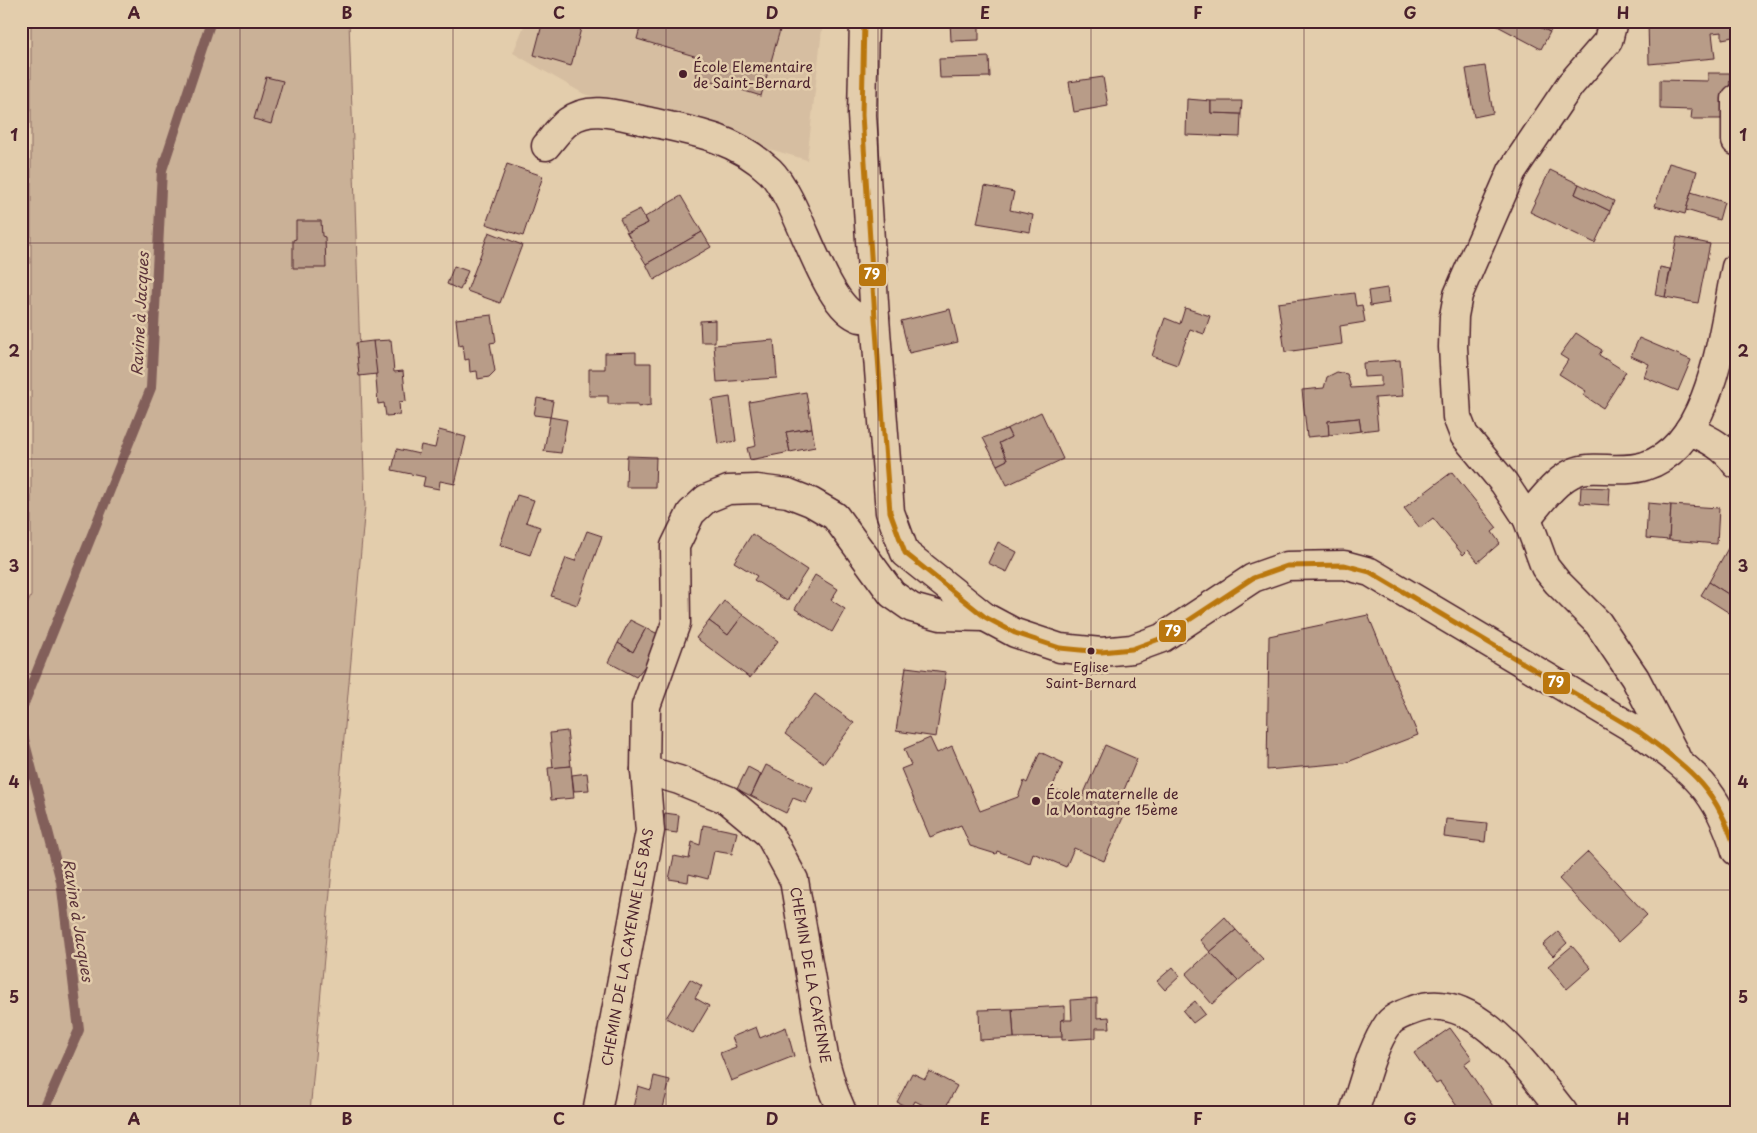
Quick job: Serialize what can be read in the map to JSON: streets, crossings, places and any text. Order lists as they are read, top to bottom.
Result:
{
  "streets": {
    "street": ["CHEMIN DE LA CAYENNE LES BAS", "CHEMIN DE LA CAYENNE"]
  },
  "crossings": [
    ["CHEMIN DE LA CAYENNE LES BAS", "CHEMIN DE LA CAYENNE"]
  ],
  "water": ["Ravine à Jacques"],
  "places": ["École Elementaire de Saint-Bernard", "Eglise Saint-Bernard", "École maternelle de la Montagne 15ème"],
  "lines": ["transit line 79"],
  "grid": {
    "columns": [
      "A",
      "B",
      "C",
      "D",
      "E",
      "F",
      "G",
      "H"
    ],
    "rows": [
      "1",
      "2",
      "3",
      "4",
      "5"
    ]
  }
}
